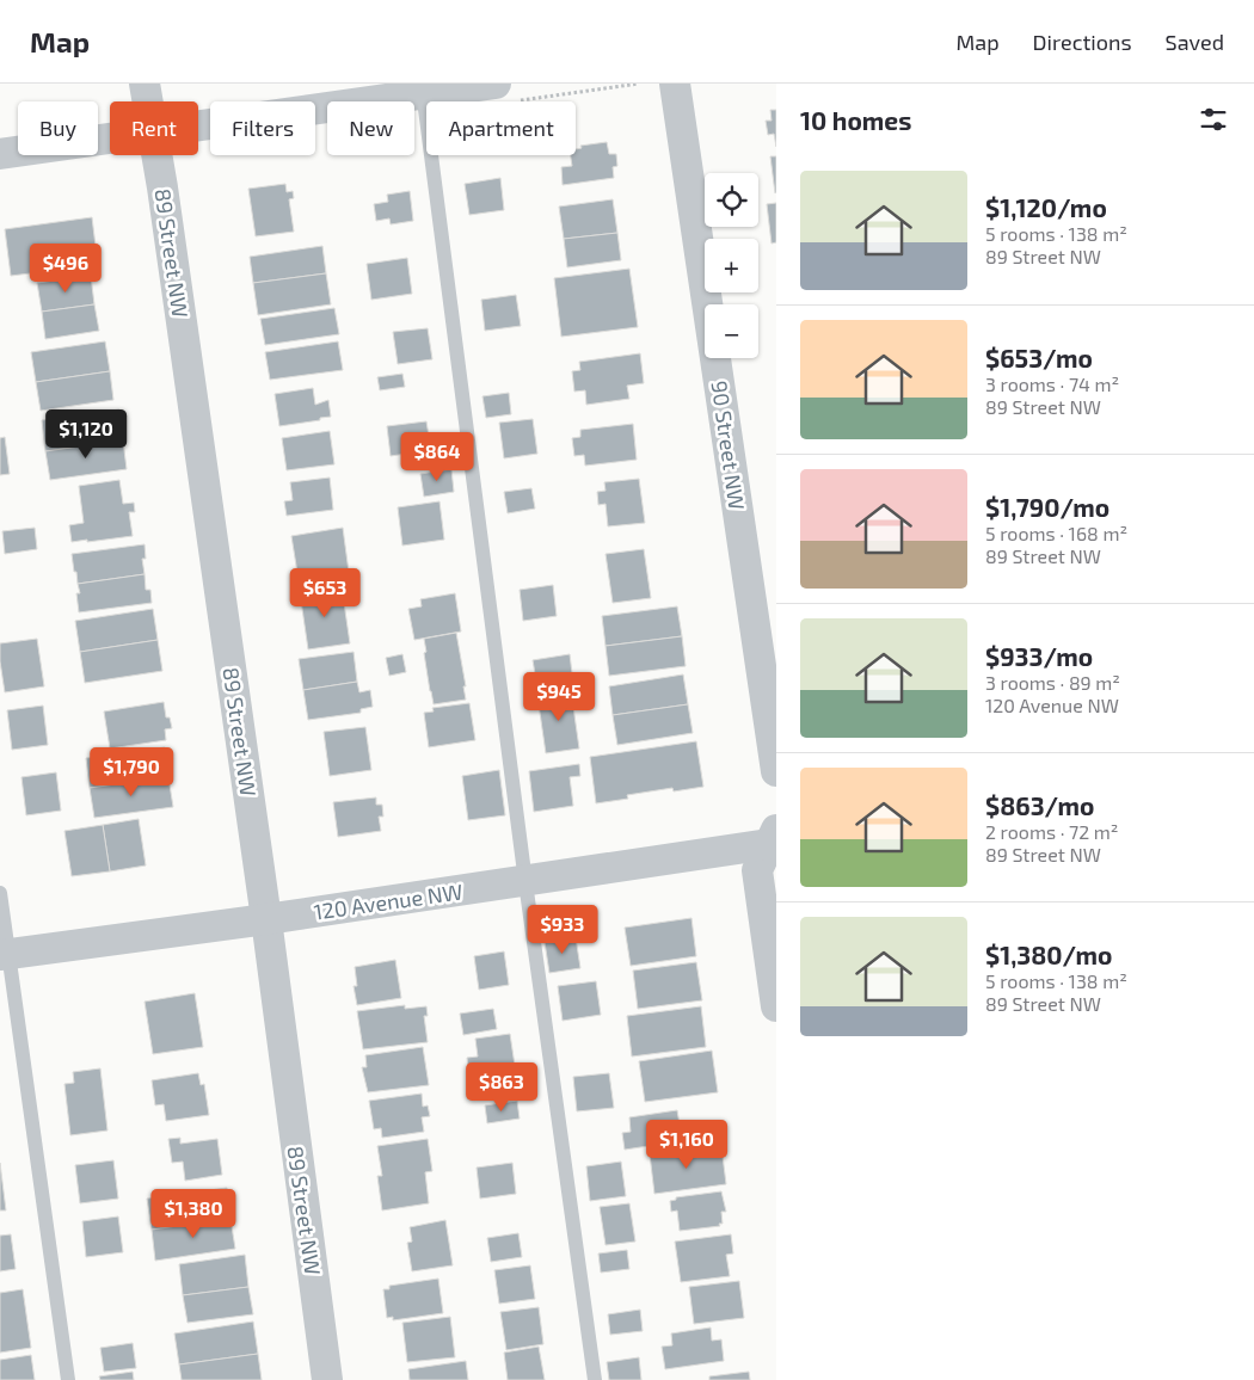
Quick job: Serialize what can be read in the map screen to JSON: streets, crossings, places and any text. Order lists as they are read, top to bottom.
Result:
{
  "streets": {
    "street": ["89 Street NW", "90 Street NW", "120 Avenue NW"]
  },
  "crossings": [
    ["89 Street NW", "120 Avenue NW"]
  ],
  "page": {
    "header": "Map",
    "nav": ["Map", "Directions", "Saved"],
    "heading": "10 homes",
    "chip": [
      "Buy",
      "Rent",
      "Filters",
      "New",
      "Apartment"
    ],
    "list": [
      {
        "name": "$1,120/mo",
        "note": "5 rooms · 138 m² · 89 Street NW"
      },
      {
        "name": "$653/mo",
        "note": "3 rooms · 74 m² · 89 Street NW"
      },
      {
        "name": "$1,790/mo",
        "note": "5 rooms · 168 m² · 89 Street NW"
      },
      {
        "name": "$933/mo",
        "note": "3 rooms · 89 m² · 120 Avenue NW"
      },
      {
        "name": "$863/mo",
        "note": "2 rooms · 72 m² · 89 Street NW"
      },
      {
        "name": "$1,380/mo",
        "note": "5 rooms · 138 m² · 89 Street NW"
      }
    ],
    "map_buttons": ["+", "−"],
    "price": [
      "$496",
      "$1,120",
      "$864",
      "$653",
      "$945",
      "$1,790",
      "$933",
      "$863",
      "$1,160",
      "$1,380"
    ]
  }
}
